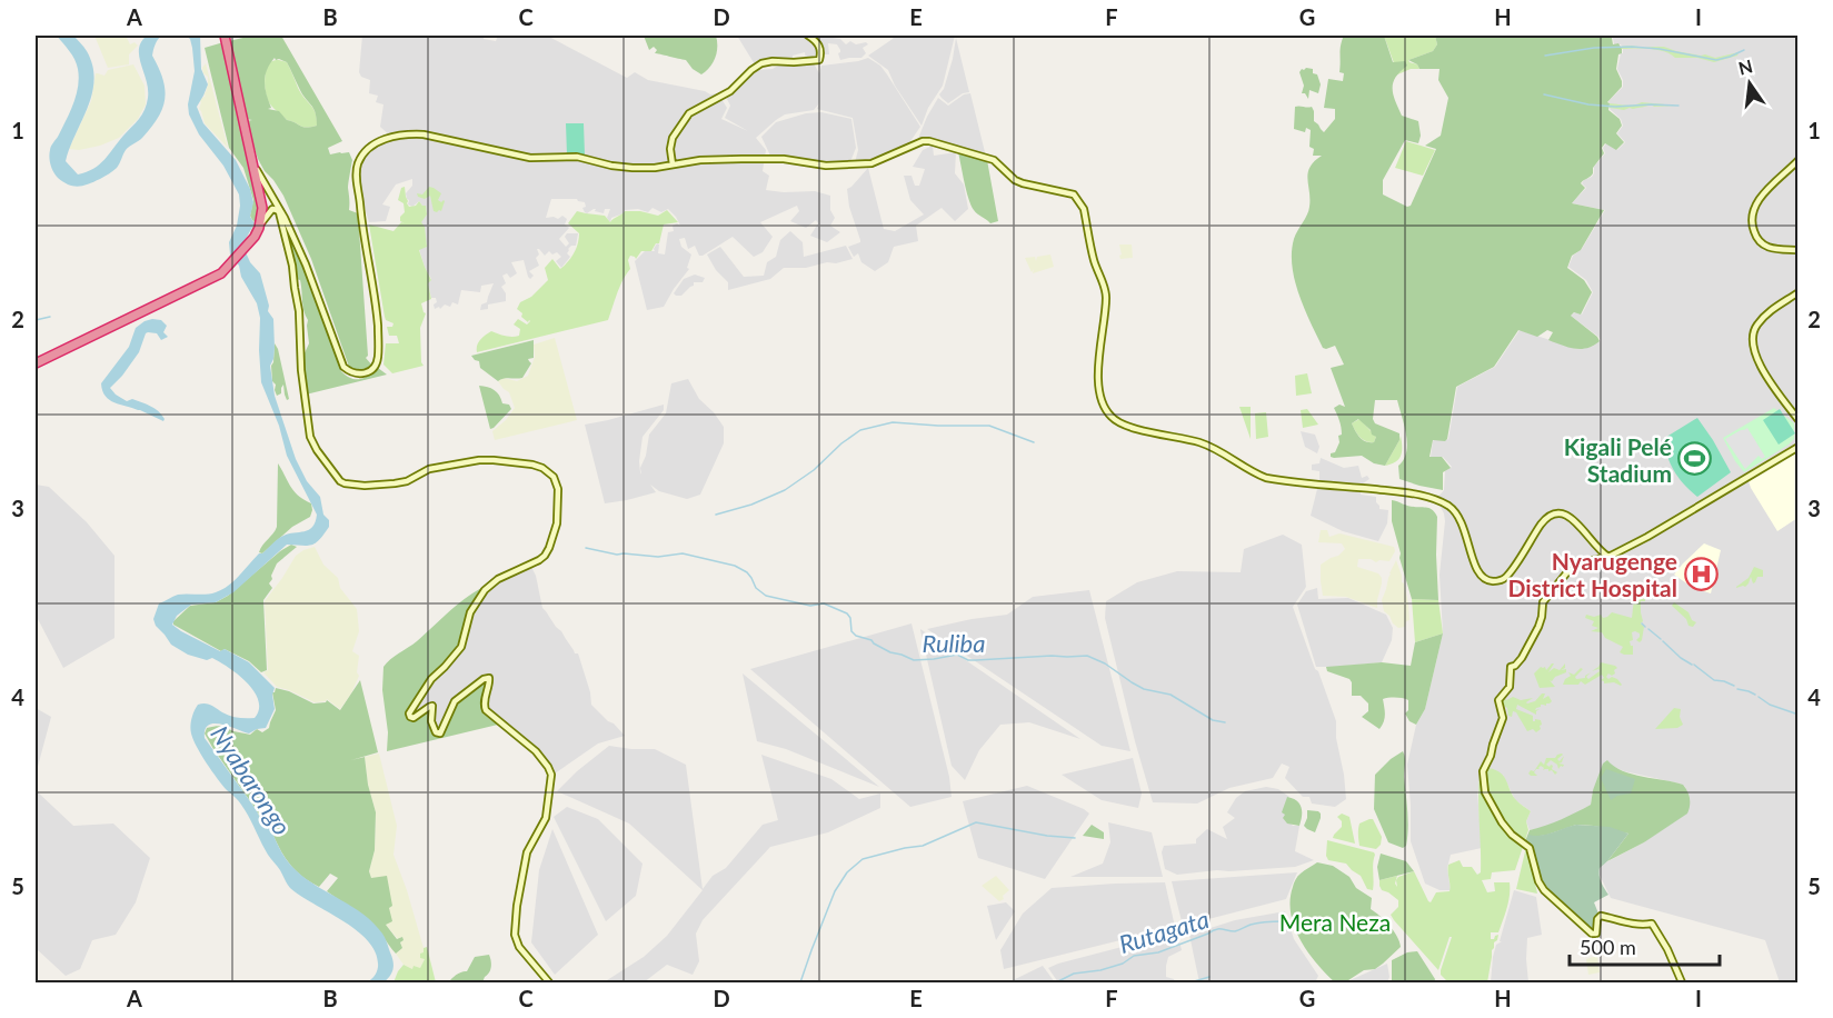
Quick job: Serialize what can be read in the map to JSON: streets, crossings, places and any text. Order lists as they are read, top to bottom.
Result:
{
  "water": ["Ruliba", "Nyabarongo", "Rutagata"],
  "parks": ["Mera Neza"],
  "places": {
    "sports": ["Kigali Pelé Stadium"],
    "hospital": ["Nyarugenge District Hospital"]
  },
  "scale_bar": "500 m",
  "north": "top",
  "grid": {
    "columns": [
      "A",
      "B",
      "C",
      "D",
      "E",
      "F",
      "G",
      "H",
      "I"
    ],
    "rows": [
      "1",
      "2",
      "3",
      "4",
      "5"
    ]
  }
}
